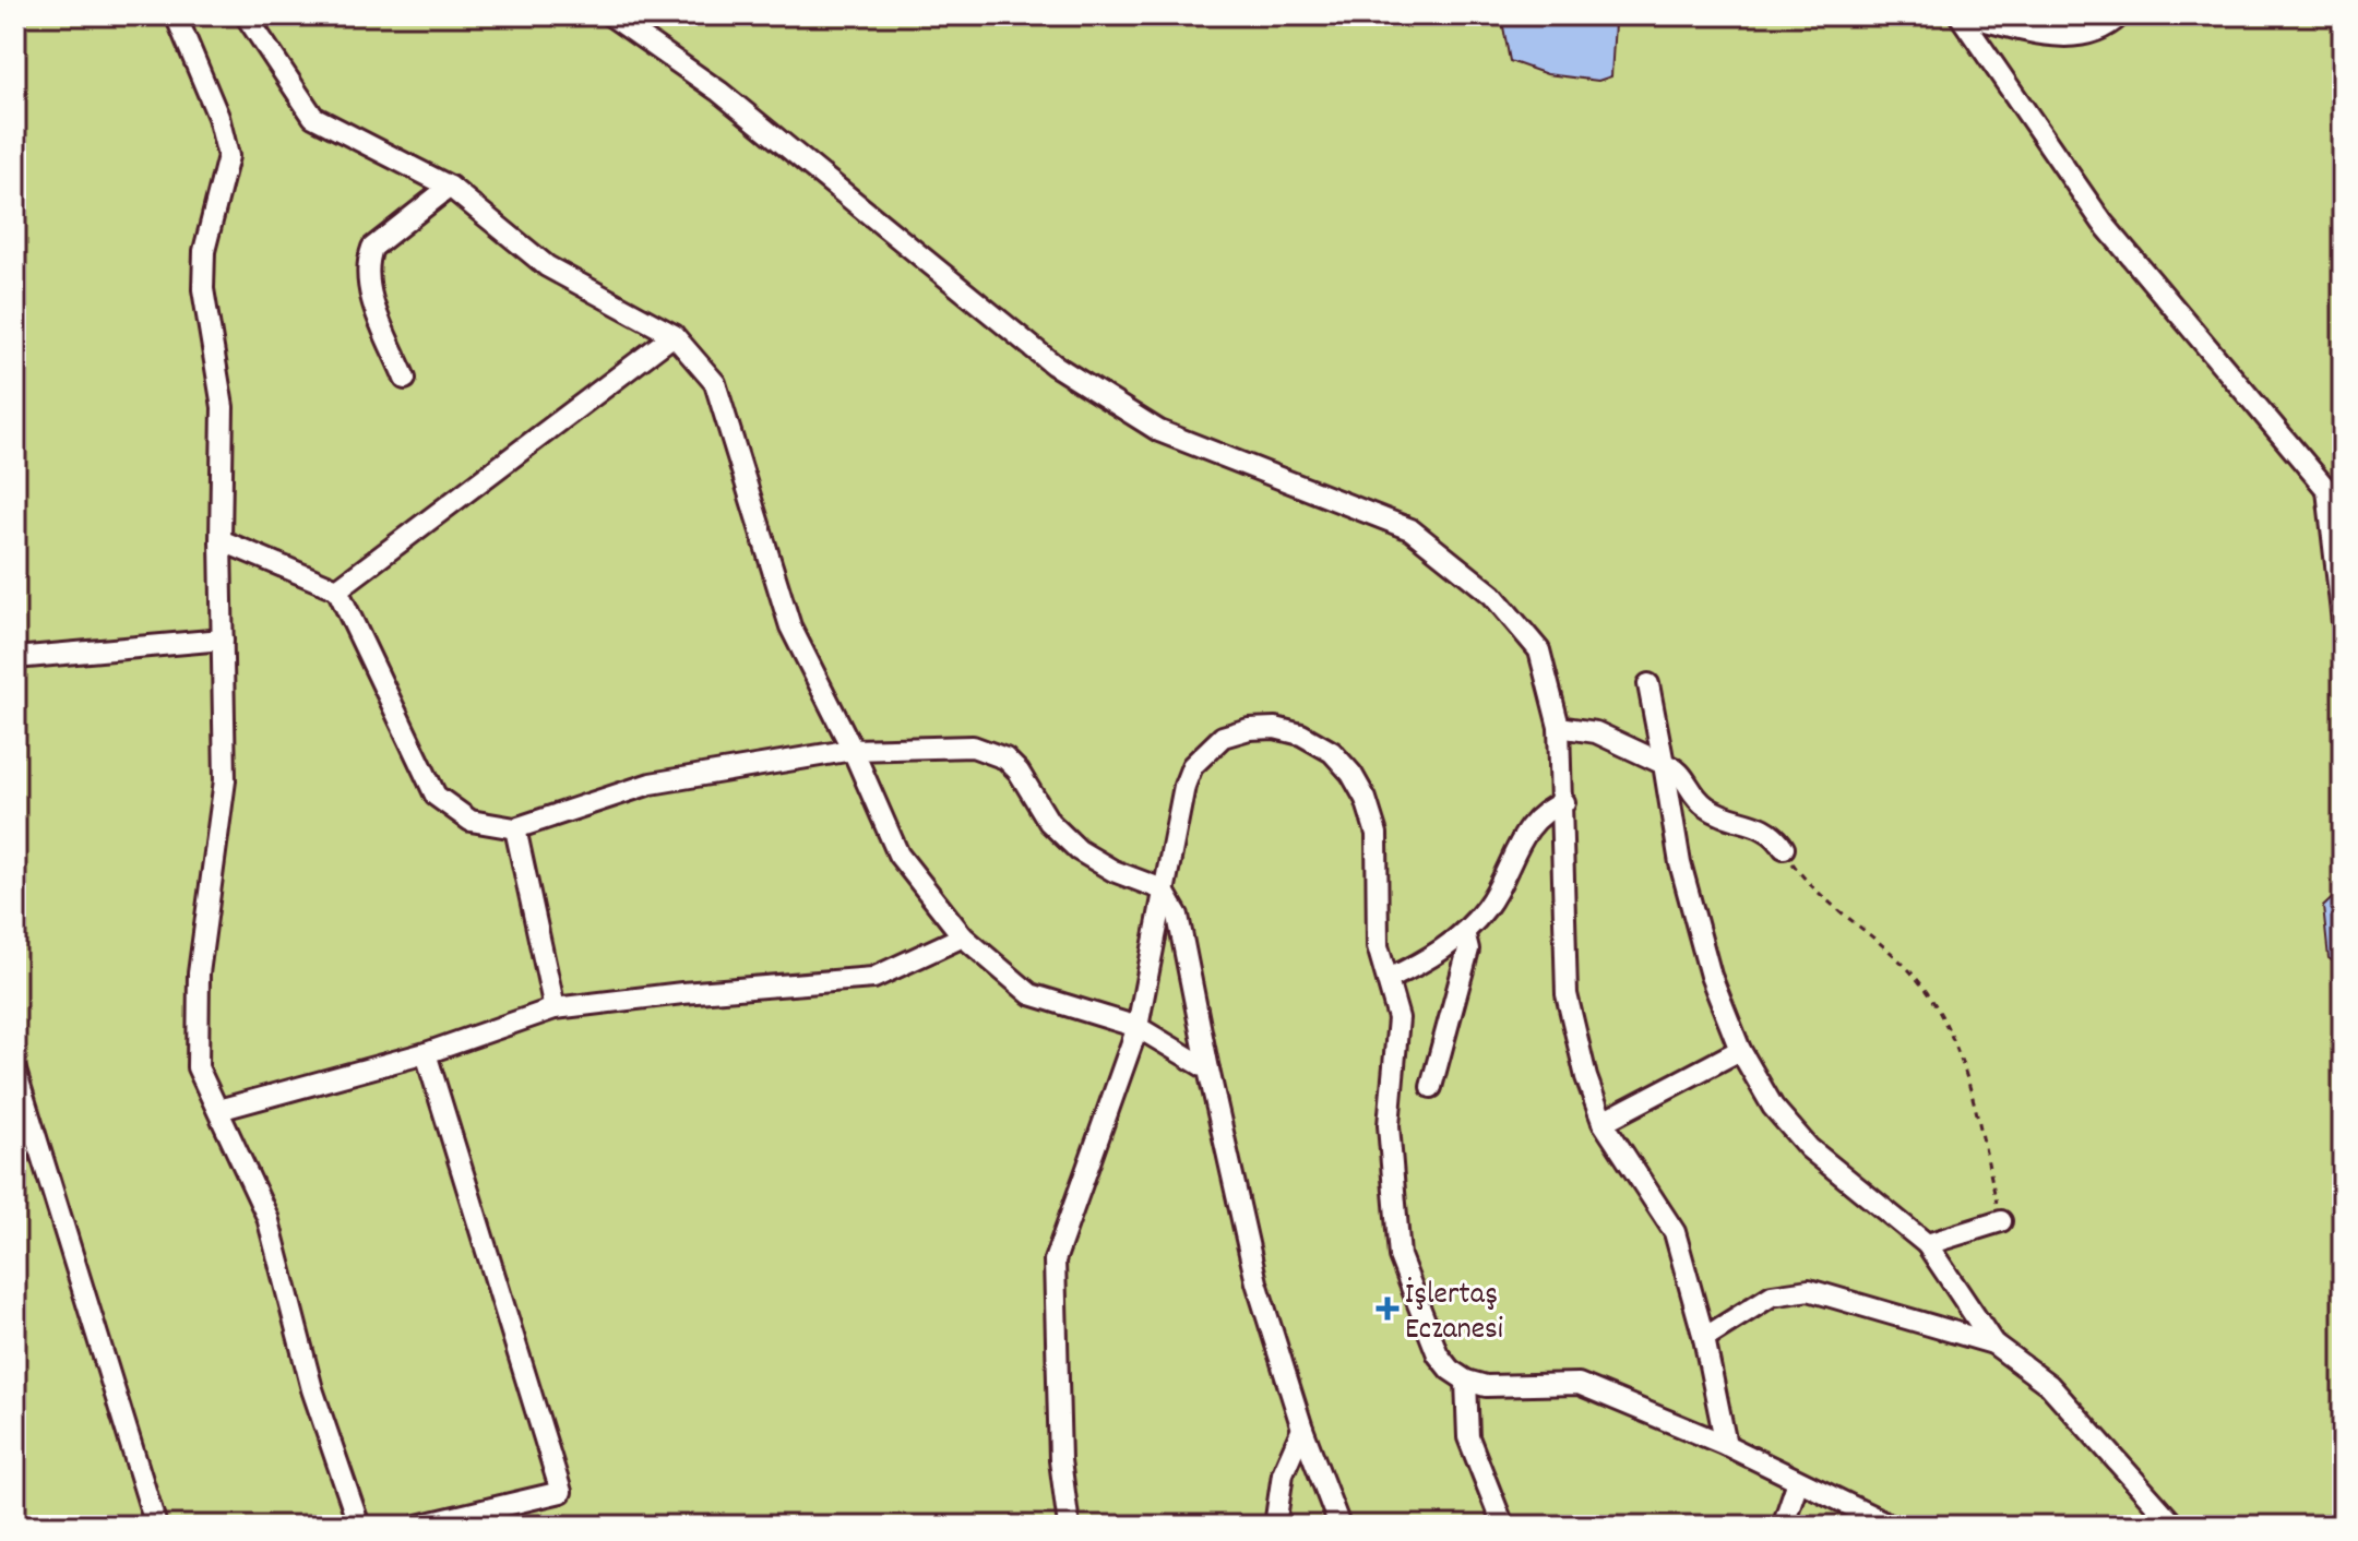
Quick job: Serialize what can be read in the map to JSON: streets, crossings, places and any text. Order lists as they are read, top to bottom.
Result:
{
  "places": {
    "health": ["İşlertaş Eczanesi"]
  }
}
